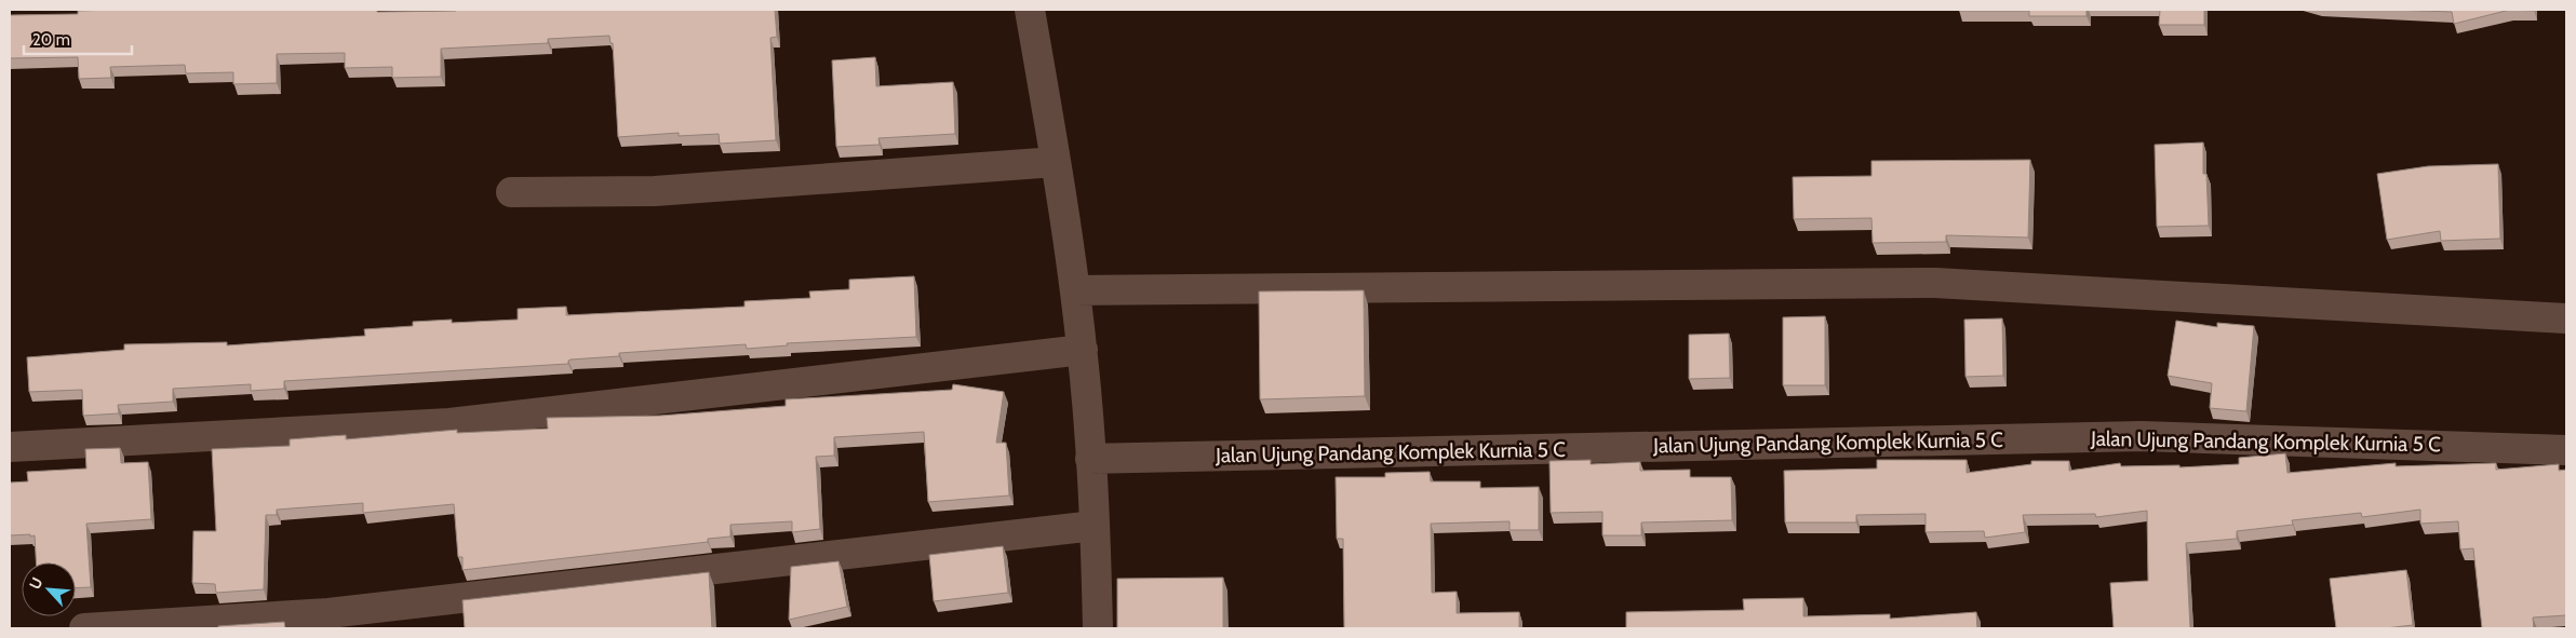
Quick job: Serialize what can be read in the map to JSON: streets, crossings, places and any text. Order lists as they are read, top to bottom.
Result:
{
  "streets": {
    "street": ["Jalan Ujung Pandang Komplek Kurnia 5 C"]
  },
  "scale_bar": "20 m",
  "north": "top left"
}
